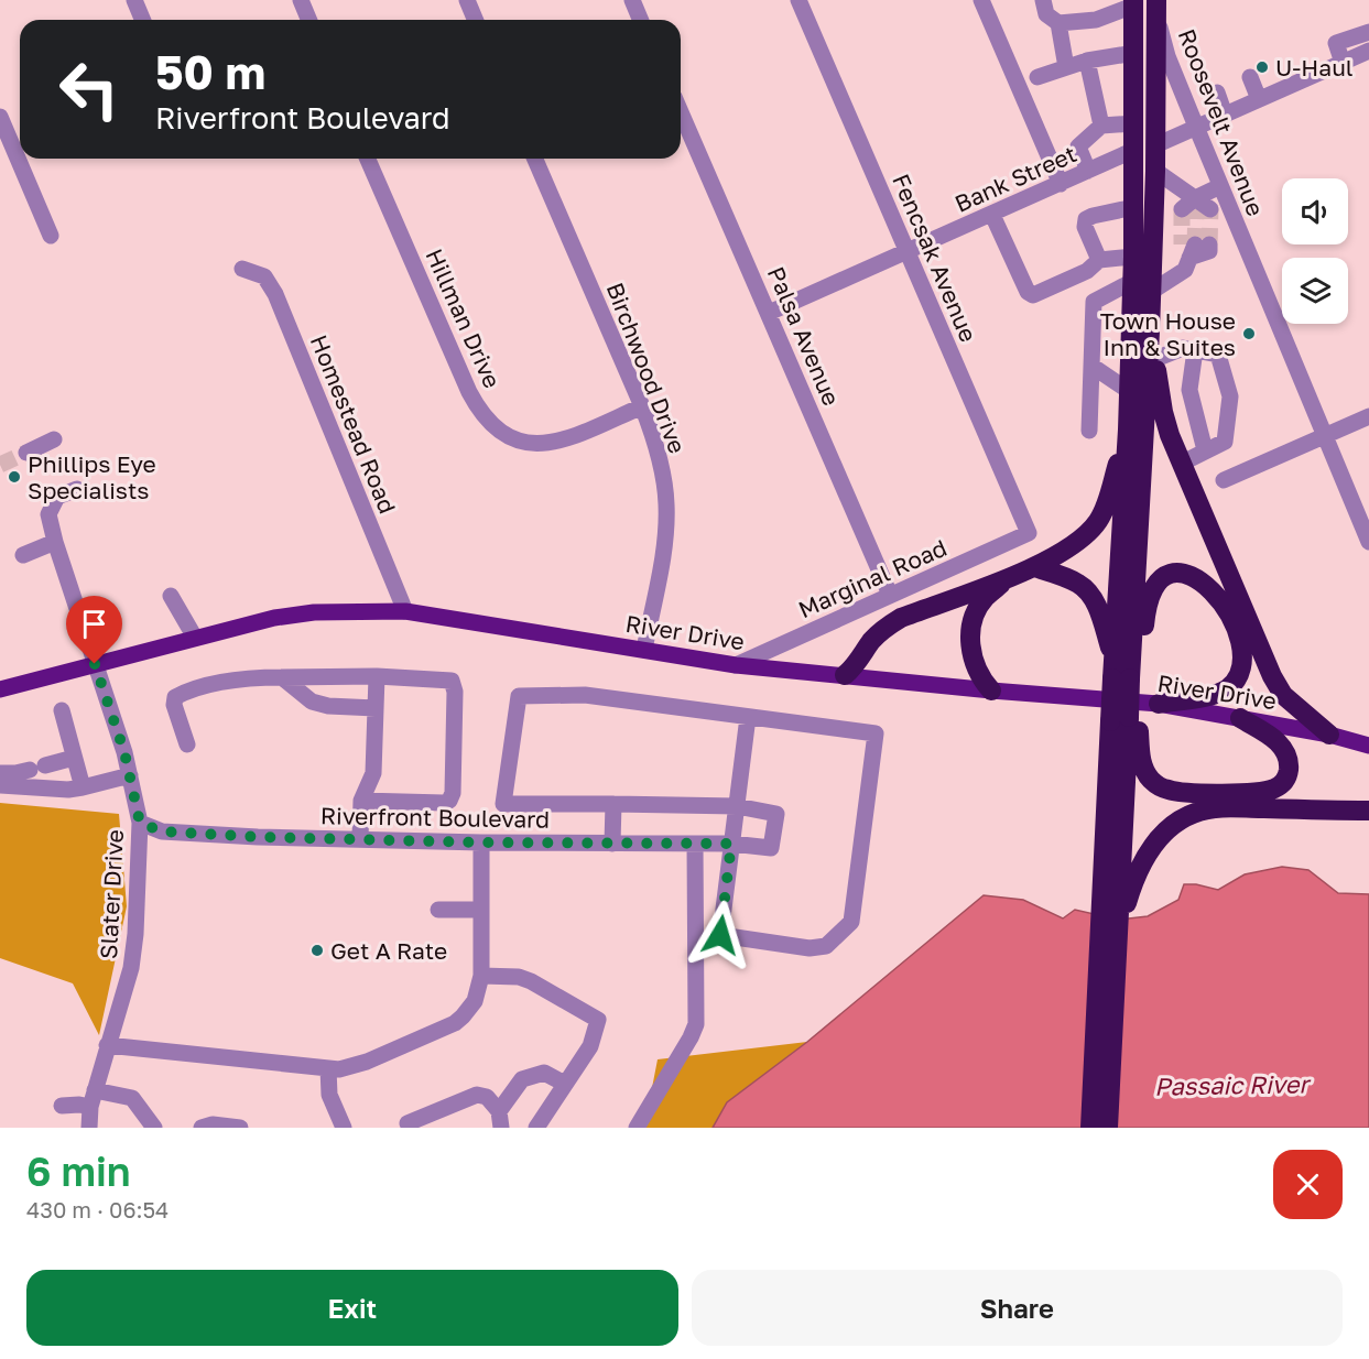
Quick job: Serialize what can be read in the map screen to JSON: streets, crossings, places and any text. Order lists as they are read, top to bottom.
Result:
{
  "streets": {
    "main road": ["River Drive"],
    "street": [
      "Roosevelt Avenue",
      "Bank Street",
      "Fencsak Avenue",
      "Hillman Drive",
      "Palsa Avenue",
      "Birchwood Drive",
      "Homestead Road",
      "Marginal Road",
      "Riverfront Boulevard",
      "Slater Drive"
    ]
  },
  "crossings": [
    ["Bank Street", "Fencsak Avenue"],
    ["Bank Street", "Palsa Avenue"],
    ["Fencsak Avenue", "Marginal Road"],
    ["Hillman Drive", "Birchwood Drive"],
    ["Palsa Avenue", "Marginal Road"],
    ["Birchwood Drive", "River Drive"],
    ["Homestead Road", "River Drive"],
    ["Marginal Road", "River Drive"],
    ["River Drive", "Slater Drive"],
    ["Riverfront Boulevard", "Slater Drive"]
  ],
  "water": ["Passaic River"],
  "places": [
    "U-Haul",
    "Town House Inn & Suites",
    "Phillips Eye Specialists",
    "Get A Rate"
  ],
  "page": {
    "turn": ["50 m", "Riverfront Boulevard"],
    "heading": ["6 min", "430 m · 06:54"],
    "buttons": ["Exit", "Share"]
  }
}
